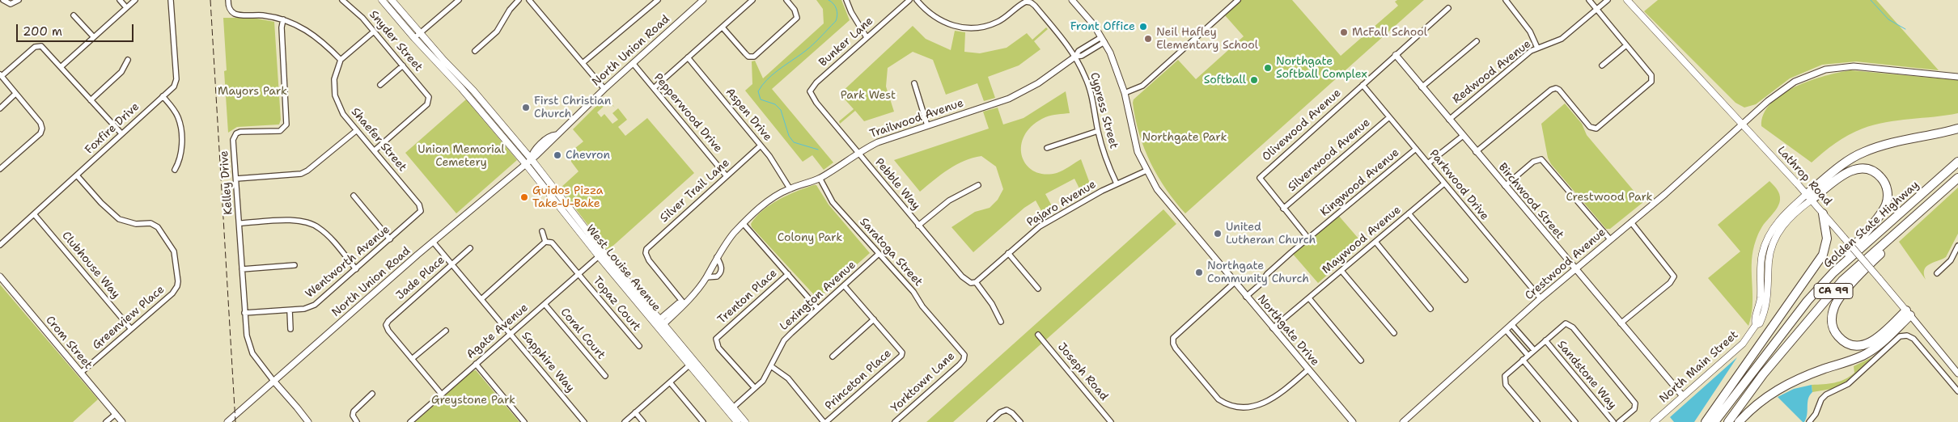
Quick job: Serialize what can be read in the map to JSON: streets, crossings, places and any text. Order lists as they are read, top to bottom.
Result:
{
  "streets": {
    "highway": ["Golden State Highway", "CA 99"],
    "main road": ["Lathrop Road", "West Louise Avenue", "North Main Street"],
    "street": [
      "Snyder Street",
      "Bunker Lane",
      "North Union Road",
      "Redwood Avenue",
      "Cypress Street",
      "Pepperwood Drive",
      "Aspen Drive",
      "Trailwood Avenue",
      "Olivewood Avenue",
      "Foxfire Drive",
      "Shaefer Street",
      "Silverwood Avenue",
      "Kelley Drive",
      "Kingwood Avenue",
      "Pebble Way",
      "Parkwood Drive",
      "Silver Trail Lane",
      "Birchwood Street",
      "Pajaro Avenue",
      "Maywood Avenue",
      "Saratoga Street",
      "Wentworth Avenue",
      "Crestwood Avenue",
      "Clubhouse Way",
      "Jade Place",
      "Lexington Avenue",
      "Trenton Place",
      "Topaz Court",
      "Greenview Place",
      "Northgate Drive",
      "Agate Avenue",
      "Coral Court",
      "Crom Street",
      "Sapphire Way",
      "Joseph Road",
      "Sandstone Way",
      "Princeton Place",
      "Yorktown Lane"
    ]
  },
  "crossings": [
    ["Snyder Street", "Shaefer Street"],
    ["Bunker Lane", "Pebble Way"],
    ["North Union Road", "Pepperwood Drive"],
    ["North Union Road", "Kelley Drive"],
    ["North Union Road", "West Louise Avenue"],
    ["North Union Road", "Sapphire Way"],
    ["Redwood Avenue", "Birchwood Street"],
    ["Cypress Street", "Trailwood Avenue"],
    ["Cypress Street", "Pajaro Avenue"],
    ["Pepperwood Drive", "Silver Trail Lane"],
    ["Aspen Drive", "Trailwood Avenue"],
    ["Aspen Drive", "Silver Trail Lane"],
    ["Trailwood Avenue", "Pebble Way"],
    ["Trailwood Avenue", "Silver Trail Lane"],
    ["Trailwood Avenue", "Saratoga Street"],
    ["Trailwood Avenue", "West Louise Avenue"],
    ["Trailwood Avenue", "Northgate Drive"],
    ["Olivewood Avenue", "Silverwood Avenue"],
    ["Olivewood Avenue", "Parkwood Drive"],
    ["Olivewood Avenue", "Birchwood Street"],
    ["Foxfire Drive", "Clubhouse Way"],
    ["Foxfire Drive", "Greenview Place"],
    ["Shaefer Street", "Wentworth Avenue"],
    ["Silverwood Avenue", "Parkwood Drive"],
    ["Lathrop Road", "Crestwood Avenue"],
    ["Lathrop Road", "North Main Street"],
    ["Kelley Drive", "Wentworth Avenue"],
    ["Kingwood Avenue", "Parkwood Drive"],
    ["Kingwood Avenue", "Northgate Drive"],
    ["Pebble Way", "Pajaro Avenue"],
    ["Parkwood Drive", "Maywood Avenue"],
    ["Parkwood Drive", "Crestwood Avenue"],
    ["Birchwood Street", "Crestwood Avenue"],
    ["Birchwood Street", "North Main Street"],
    ["Pajaro Avenue", "Northgate Drive"],
    ["Maywood Avenue", "Northgate Drive"],
    ["Saratoga Street", "Lexington Avenue"],
    ["Saratoga Street", "Yorktown Lane"],
    ["Clubhouse Way", "Greenview Place"],
    ["West Louise Avenue", "Lexington Avenue"],
    ["West Louise Avenue", "Agate Avenue"],
    ["Jade Place", "Sapphire Way"],
    ["Lexington Avenue", "Trenton Place"],
    ["Topaz Court", "Agate Avenue"],
    ["Greenview Place", "Crom Street"],
    ["Agate Avenue", "Coral Court"],
    ["Agate Avenue", "Sapphire Way"]
  ],
  "parks": [
    "Mayors Park",
    "Park West",
    "Northgate Park",
    "Union Memorial Cemetery",
    "Crestwood Park",
    "Colony Park",
    "Greystone Park"
  ],
  "places": [
    "Front Office",
    "McFall School",
    "Neil Hafley Elementary School",
    "Northgate Softball Complex",
    "Softball",
    "First Christian Church",
    "Chevron",
    "Guidos Pizza Take-U-Bake",
    "United Lutheran Church",
    "Northgate Community Church"
  ],
  "scale_bar": "200 m"
}
